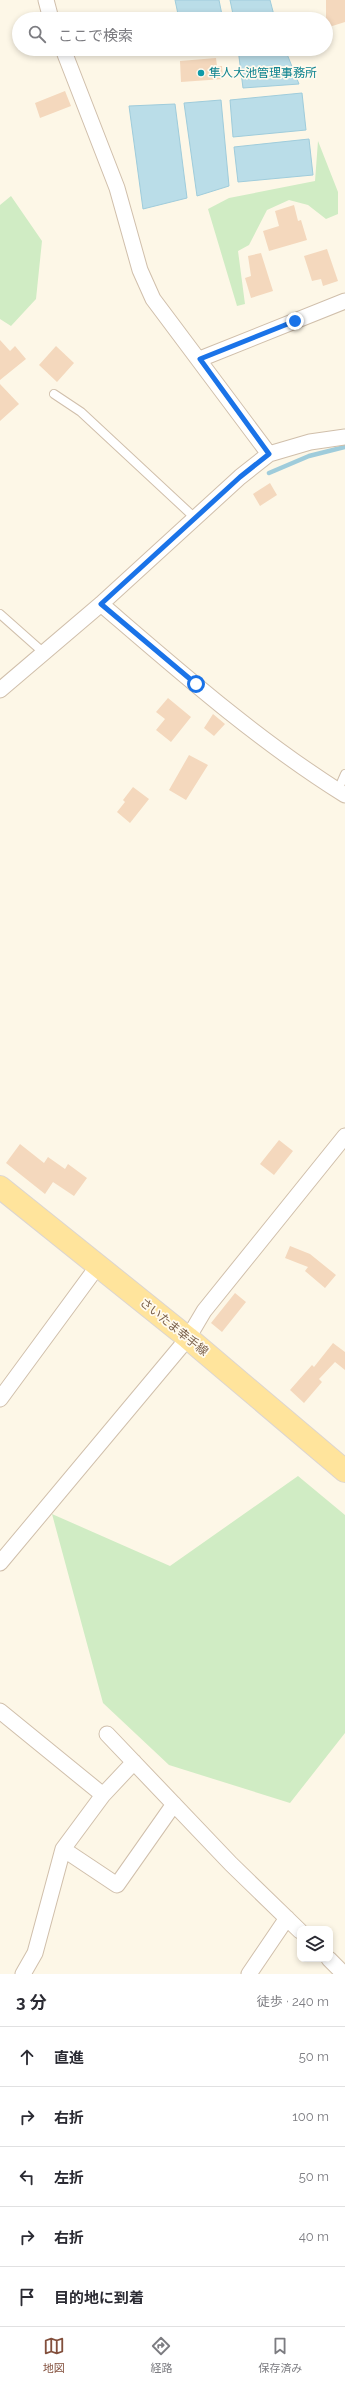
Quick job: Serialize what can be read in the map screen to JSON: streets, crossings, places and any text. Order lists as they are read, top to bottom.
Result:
{
  "streets": {
    "main road": ["さいたま幸手線"]
  },
  "places": ["隼人大池管理事務所"],
  "page": {
    "search": "ここで検索",
    "heading": ["3 分", "徒歩 · 240 m"],
    "list": [
      ["直進", "50 m"],
      ["右折", "100 m"],
      ["左折", "50 m"],
      ["右折", "40 m"],
      "目的地に到着"
    ],
    "nav": ["地図", "経路", "保存済み"]
  }
}
